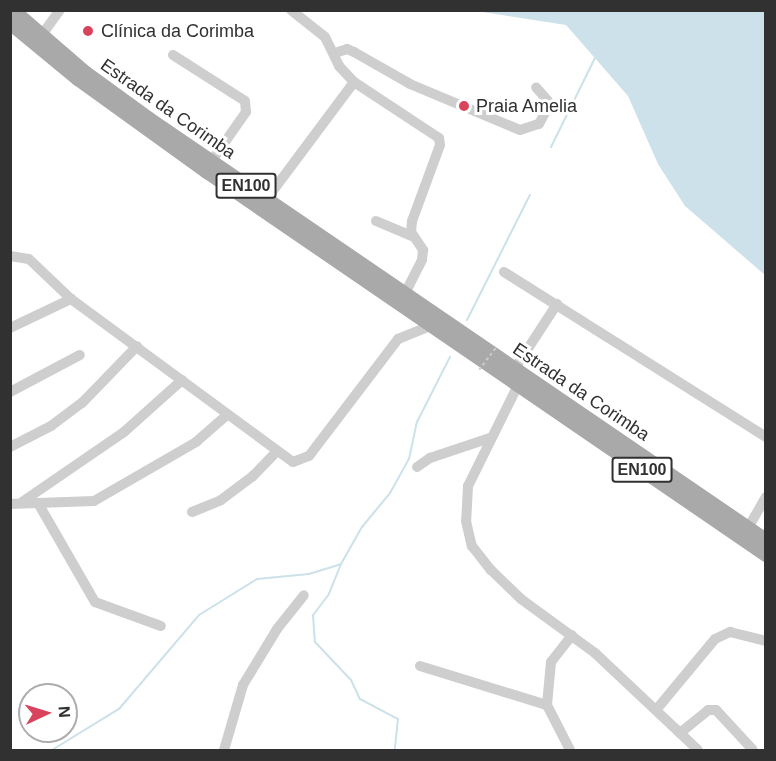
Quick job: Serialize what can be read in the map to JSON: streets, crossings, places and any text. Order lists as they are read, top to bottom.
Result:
{
  "streets": {
    "main road": ["Estrada da Corimba", "EN100"]
  },
  "crossings": [
    ["Estrada da Corimba", "EN100"]
  ],
  "places": ["Clínica da Corimba", "Praia Amelia"],
  "north": "right"
}
